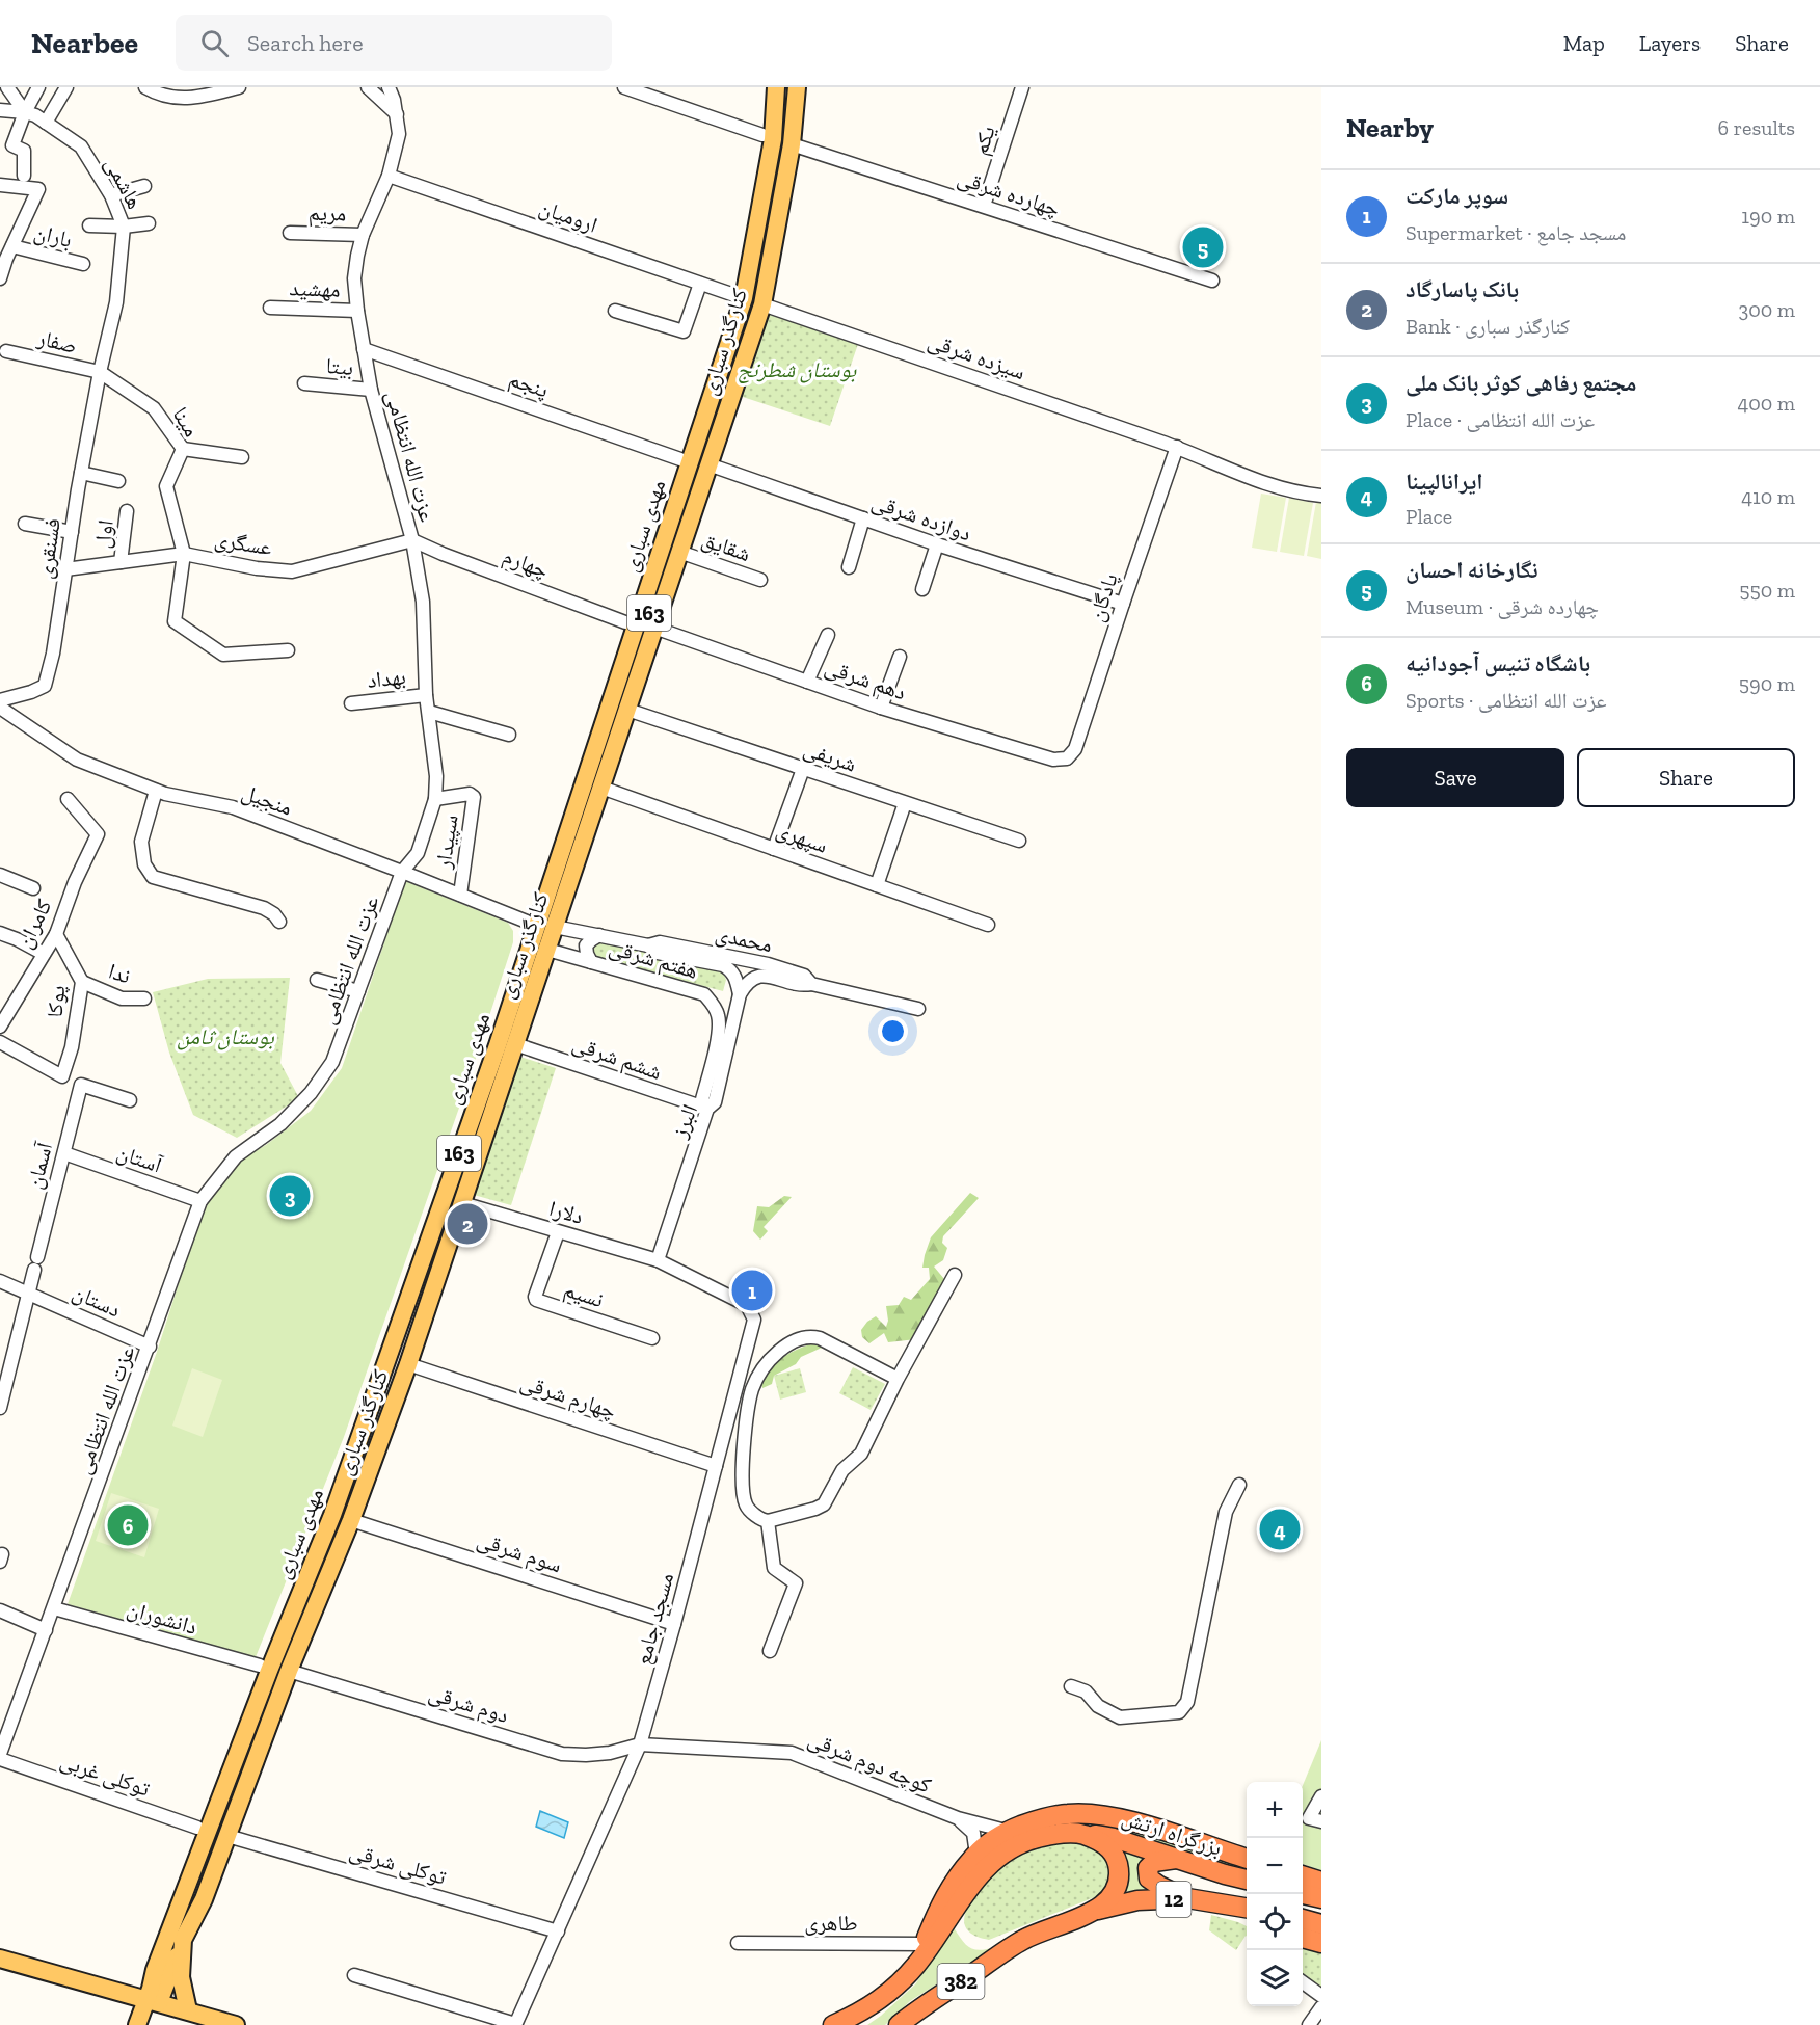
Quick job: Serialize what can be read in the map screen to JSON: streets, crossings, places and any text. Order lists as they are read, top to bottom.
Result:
{
  "streets": {
    "highway": ["بزرگراه ارتش", "12", "382"],
    "main road": ["کنارگذر سباری", "مهدی سباری", "163"],
    "street": [
      "یکم",
      "هاشمی",
      "چهارده شرقی",
      "مریم",
      "ارومیان",
      "باران",
      "مهشید",
      "صفار",
      "سیزده شرقی",
      "بیتا",
      "پنجم",
      "مینا",
      "عزت الله انتظامی",
      "دوازده شرقی",
      "اول",
      "عسگری",
      "شقایق",
      "فسنقری",
      "چهارم",
      "پادگان",
      "بهداد",
      "دهم شرقی",
      "شریفی",
      "منجیل",
      "سپهری",
      "سپیدار",
      "کامران",
      "محمدی",
      "هفتم شرقی",
      "ندا",
      "پوکا",
      "ششم شرقی",
      "البرز",
      "آستان",
      "آسمان",
      "دلارا",
      "نسیم",
      "دستان",
      "چهارم شرقی",
      "سوم شرقی",
      "دانشوران",
      "مسجد جامع",
      "دوم شرقی",
      "کوچه دوم شرقی",
      "توکلی غربی",
      "توکلی شرقی",
      "طاهری"
    ]
  },
  "crossings": [
    ["یکم", "چهارده شرقی"],
    ["هاشمی", "صفار"],
    ["هاشمی", "مینا"],
    ["هاشمی", "فسنقری"],
    ["چهارده شرقی", "کنارگذر سباری"],
    ["مریم", "عزت الله انتظامی"],
    ["ارومیان", "کنارگذر سباری"],
    ["ارومیان", "سیزده شرقی"],
    ["ارومیان", "عزت الله انتظامی"],
    ["ارومیان", "مهدی سباری"],
    ["مهشید", "عزت الله انتظامی"],
    ["صفار", "مینا"],
    ["صفار", "فسنقری"],
    ["کنارگذر سباری", "سیزده شرقی"],
    ["کنارگذر سباری", "پنجم"],
    ["کنارگذر سباری", "دوازده شرقی"],
    ["کنارگذر سباری", "مهدی سباری"],
    ["کنارگذر سباری", "شقایق"],
    ["کنارگذر سباری", "چهارم"],
    ["کنارگذر سباری", "دهم شرقی"],
    ["کنارگذر سباری", "شریفی"],
    ["کنارگذر سباری", "منجیل"],
    ["کنارگذر سباری", "سپهری"],
    ["کنارگذر سباری", "محمدی"],
    ["کنارگذر سباری", "هفتم شرقی"],
    ["کنارگذر سباری", "ششم شرقی"],
    ["کنارگذر سباری", "دلارا"],
    ["کنارگذر سباری", "چهارم شرقی"],
    ["کنارگذر سباری", "سوم شرقی"],
    ["کنارگذر سباری", "دانشوران"],
    ["کنارگذر سباری", "دوم شرقی"],
    ["کنارگذر سباری", "توکلی غربی"],
    ["کنارگذر سباری", "توکلی شرقی"],
    ["سیزده شرقی", "مهدی سباری"],
    ["سیزده شرقی", "پادگان"],
    ["بیتا", "عزت الله انتظامی"],
    ["پنجم", "عزت الله انتظامی"],
    ["مینا", "عسگری"],
    ["مینا", "فسنقری"],
    ["عزت الله انتظامی", "عسگری"],
    ["عزت الله انتظامی", "چهارم"],
    ["عزت الله انتظامی", "بهداد"],
    ["عزت الله انتظامی", "منجیل"],
    ["عزت الله انتظامی", "سپیدار"],
    ["عزت الله انتظامی", "آستان"],
    ["عزت الله انتظامی", "دستان"],
    ["عزت الله انتظامی", "دانشوران"],
    ["دوازده شرقی", "پادگان"],
    ["مهدی سباری", "منجیل"],
    ["مهدی سباری", "محمدی"],
    ["مهدی سباری", "هفتم شرقی"],
    ["اول", "عسگری"],
    ["عسگری", "فسنقری"],
    ["عسگری", "چهارم"],
    ["پادگان", "دهم شرقی"],
    ["منجیل", "سپیدار"],
    ["منجیل", "محمدی"],
    ["کامران", "پوکا"],
    ["هفتم شرقی", "ششم شرقی"],
    ["هفتم شرقی", "البرز"],
    ["ندا", "پوکا"],
    ["ششم شرقی", "البرز"],
    ["البرز", "دلارا"],
    ["البرز", "مسجد جامع"],
    ["آستان", "آسمان"],
    ["آسمان", "دستان"],
    ["دلارا", "نسیم"],
    ["دلارا", "مسجد جامع"],
    ["چهارم شرقی", "مسجد جامع"],
    ["سوم شرقی", "مسجد جامع"],
    ["مسجد جامع", "دوم شرقی"],
    ["مسجد جامع", "کوچه دوم شرقی"],
    ["مسجد جامع", "توکلی شرقی"],
    ["دوم شرقی", "کوچه دوم شرقی"],
    ["بزرگراه ارتش", "382"],
    ["12", "382"]
  ],
  "parks": ["بوستان شطرنج", "بوستان ثامن"],
  "page": {
    "header": "Nearbee",
    "search": "Search here",
    "nav": ["Map", "Layers", "Share"],
    "heading": ["Nearby", "6 results"],
    "list": [
      {
        "mark": "1",
        "name": "سوپر مارکت",
        "note": "Supermarket · مسجد جامع",
        "value": "190 m"
      },
      {
        "mark": "2",
        "name": "بانک پاسارگاد",
        "note": "Bank · کنارگذر سباری",
        "value": "300 m"
      },
      {
        "mark": "3",
        "name": "مجتمع رفاهی کوثر بانک ملی",
        "note": "Place · عزت الله انتظامی",
        "value": "400 m"
      },
      {
        "mark": "4",
        "name": "ایرانالپینا",
        "note": "Place",
        "value": "410 m"
      },
      {
        "mark": "5",
        "name": "نگارخانه احسان",
        "note": "Museum · چهارده شرقی",
        "value": "550 m"
      },
      {
        "mark": "6",
        "name": "باشگاه تنیس آجودانیه",
        "note": "Sports · عزت الله انتظامی",
        "value": "590 m"
      }
    ],
    "pins": [
      "5",
      "3",
      "2",
      "1",
      "6",
      "4"
    ],
    "buttons": ["Save", "Share"],
    "map_buttons": ["+", "−"]
  }
}
